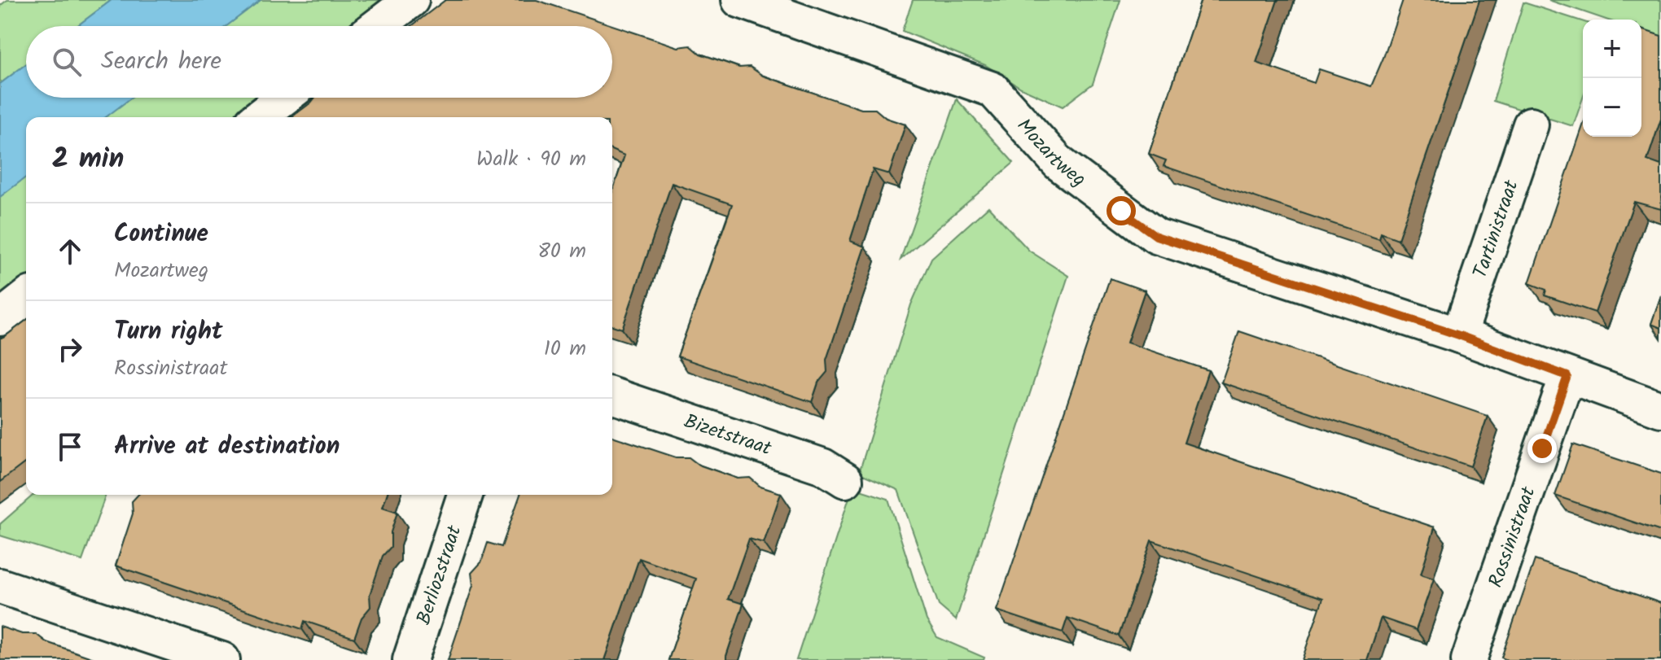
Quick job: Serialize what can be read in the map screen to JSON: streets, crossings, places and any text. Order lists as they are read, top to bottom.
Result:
{
  "streets": {
    "street": [
      "Mozartweg",
      "Tartinistraat",
      "Bizetstraat",
      "Rossinistraat",
      "Berliozstraat"
    ]
  },
  "crossings": [
    ["Mozartweg", "Tartinistraat"],
    ["Mozartweg", "Rossinistraat"]
  ],
  "page": {
    "map_buttons": ["+", "−"],
    "search": "Search here",
    "heading": ["2 min", "Walk · 90 m"],
    "list": [
      ["Continue", "Mozartweg", "80 m"],
      ["Turn right", "Rossinistraat", "10 m"],
      "Arrive at destination"
    ]
  }
}
